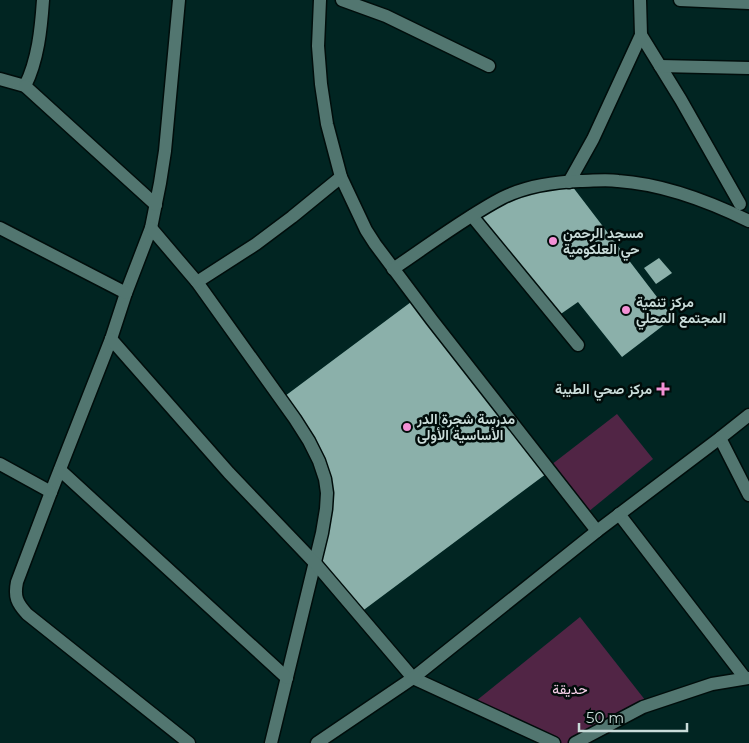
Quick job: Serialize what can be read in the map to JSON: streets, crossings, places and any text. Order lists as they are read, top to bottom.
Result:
{
  "parks": ["حديقة"],
  "places": {
    "other": ["مسجد الرحمن حي العلكومية", "مركز تنمية المجتمع المحلي", "مدرسة شجرة الدر الأساسية الأولى"],
    "health": ["مركز صحي الطيبة"]
  },
  "scale_bar": "50 m"
}
